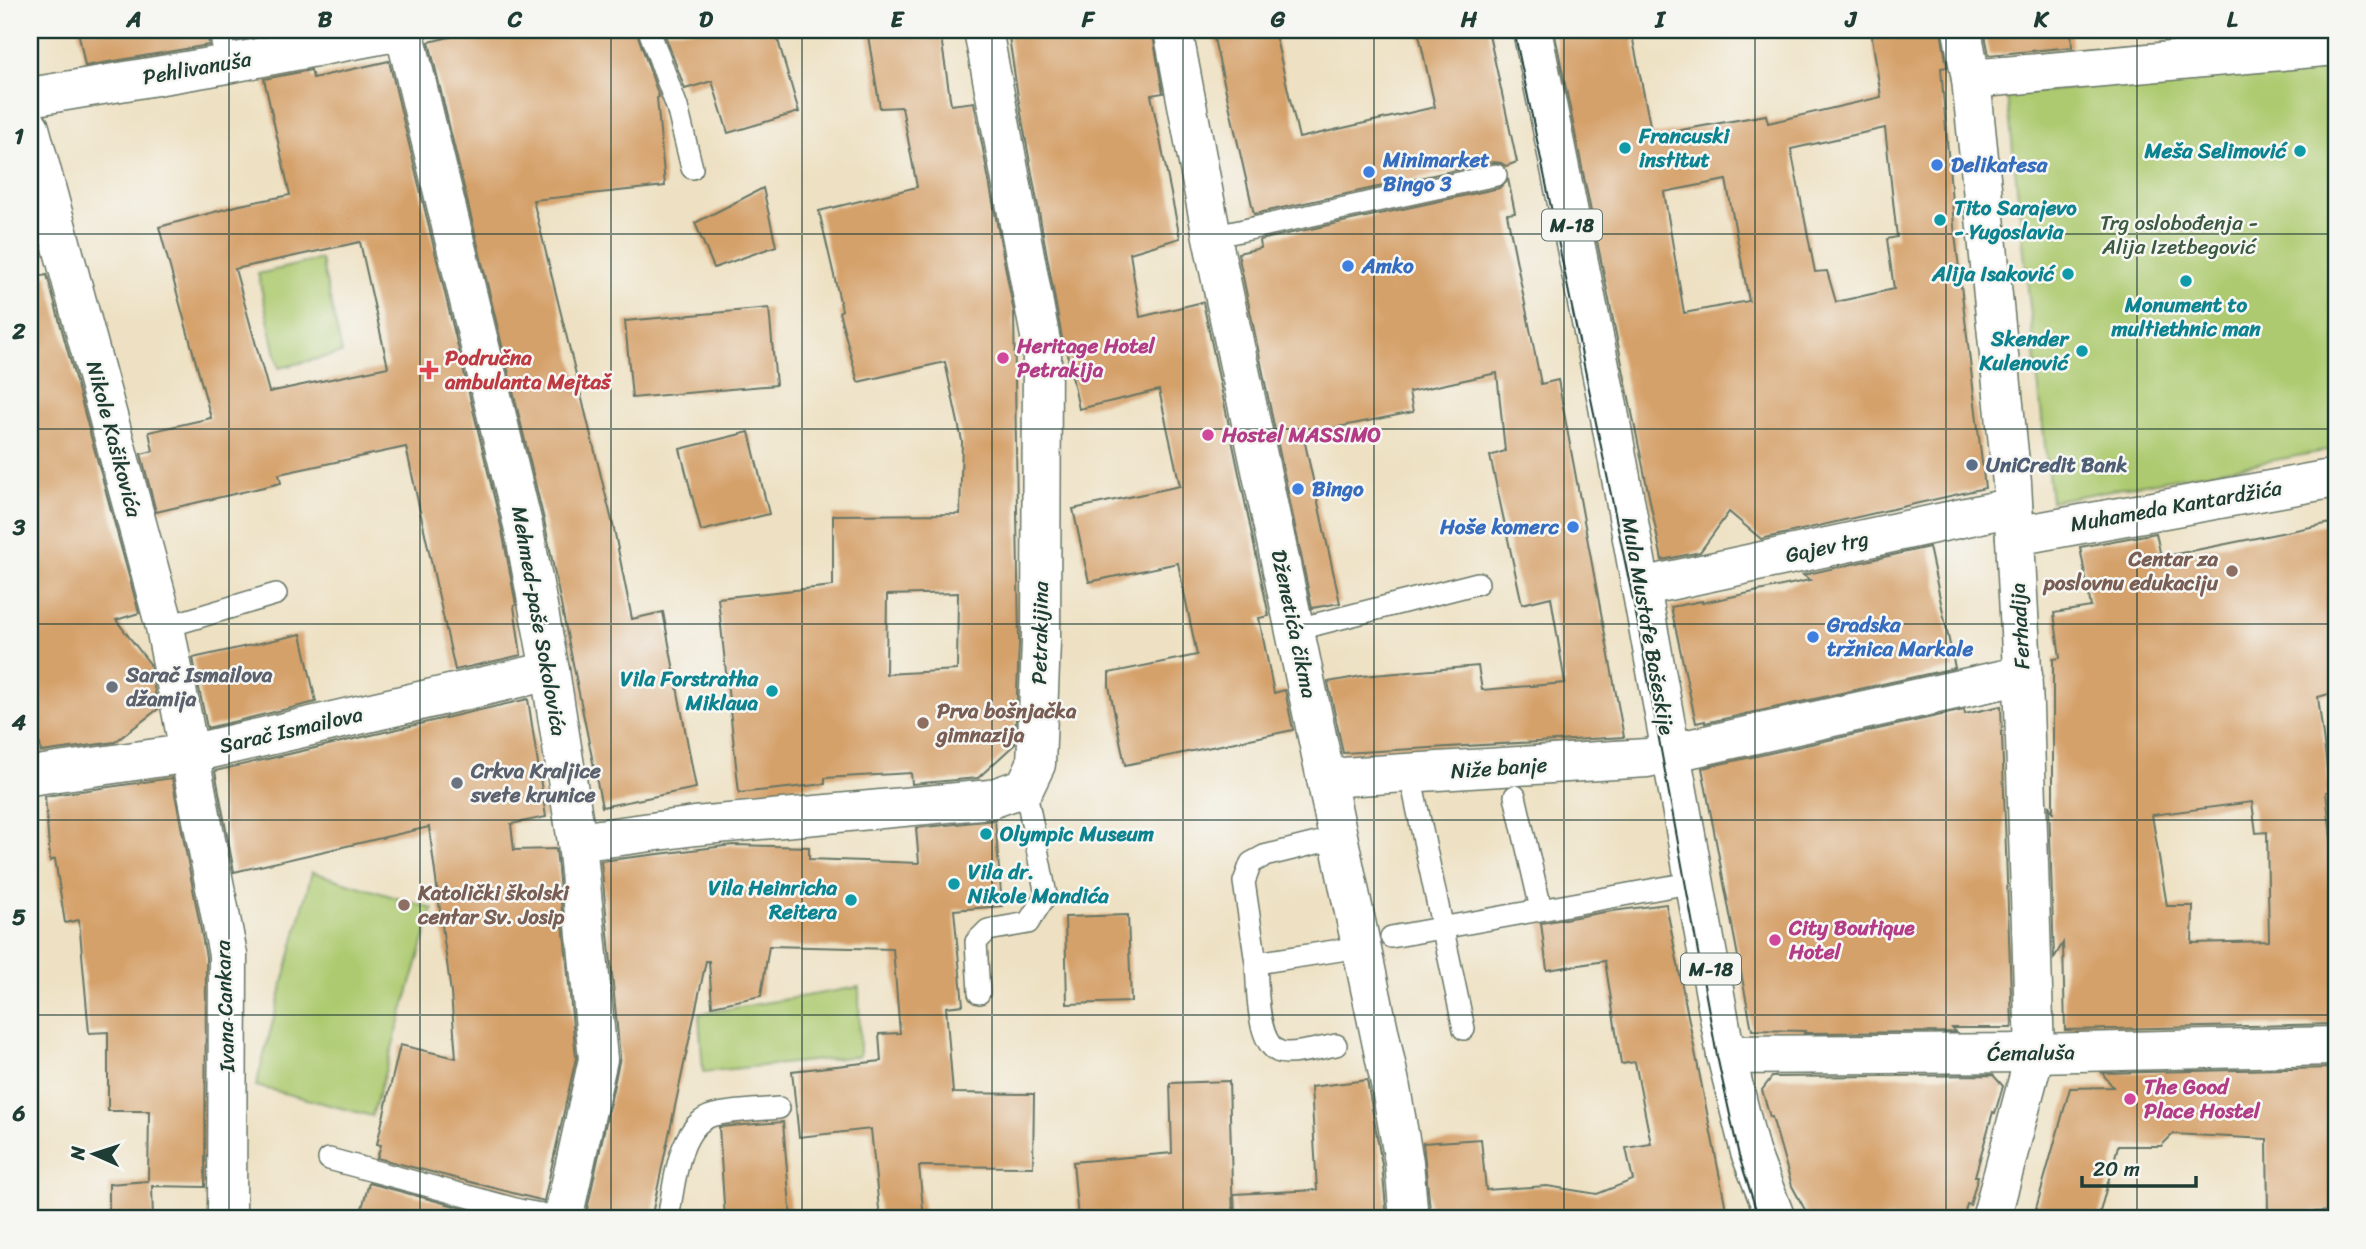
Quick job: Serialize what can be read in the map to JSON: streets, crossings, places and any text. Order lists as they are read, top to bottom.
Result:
{
  "streets": {
    "street": [
      "Pehlivanuša",
      "M-18",
      "Nikole Kašikovića",
      "Muhameda Kantardžića",
      "Gajev trg",
      "Mehmed-paše Sokolovića",
      "Dženetića čikma",
      "Mula Mustafe Bašeskije",
      "Ferhadija",
      "Petrakijina",
      "Sarač Ismailova",
      "Niže banje",
      "Ivana Cankara",
      "Ćemaluša"
    ]
  },
  "crossings": [
    ["Pehlivanuša", "Mehmed-paše Sokolovića"],
    ["Nikole Kašikovića", "Sarač Ismailova"],
    ["Nikole Kašikovića", "Ivana Cankara"],
    ["Muhameda Kantardžića", "Gajev trg"],
    ["Muhameda Kantardžića", "Ferhadija"],
    ["Gajev trg", "Mula Mustafe Bašeskije"],
    ["Gajev trg", "Ferhadija"],
    ["Mehmed-paše Sokolovića", "Sarač Ismailova"],
    ["Dženetića čikma", "Niže banje"],
    ["Mula Mustafe Bašeskije", "Niže banje"],
    ["Mula Mustafe Bašeskije", "Ćemaluša"],
    ["Ferhadija", "Niže banje"],
    ["Ferhadija", "Ćemaluša"],
    ["Sarač Ismailova", "Ivana Cankara"]
  ],
  "parks": ["Trg oslobođenja - Alija Izetbegović"],
  "places": {
    "other": [
      "Francuski institut",
      "Meša Selimović",
      "Delikatesa",
      "Minimarket Bingo 3",
      "Tito Sarajevo - Yugoslavia",
      "Amko",
      "Alija Isaković",
      "Monument to multiethnic man",
      "Skender Kulenović",
      "Heritage Hotel Petrakija",
      "Hostel MASSIMO",
      "UniCredit Bank",
      "Bingo",
      "Hoše komerc",
      "Centar za poslovnu edukaciju",
      "Gradska tržnica Markale",
      "Sarač Ismailova džamija",
      "Vila Forstratha Miklaua",
      "Prva bošnjačka gimnazija",
      "Crkva Kraljice svete krunice",
      "Olympic Museum",
      "Vila dr. Nikole Mandića",
      "Vila Heinricha Reitera",
      "Katolički školski centar Sv. Josip",
      "City Boutique Hotel",
      "The Good Place Hostel"
    ],
    "health": ["Područna ambulanta Mejtaš"]
  },
  "scale_bar": "20 m",
  "north": "left",
  "grid": {
    "columns": [
      "A",
      "B",
      "C",
      "D",
      "E",
      "F",
      "G",
      "H",
      "I",
      "J",
      "K",
      "L"
    ],
    "rows": [
      "1",
      "2",
      "3",
      "4",
      "5",
      "6"
    ]
  }
}
